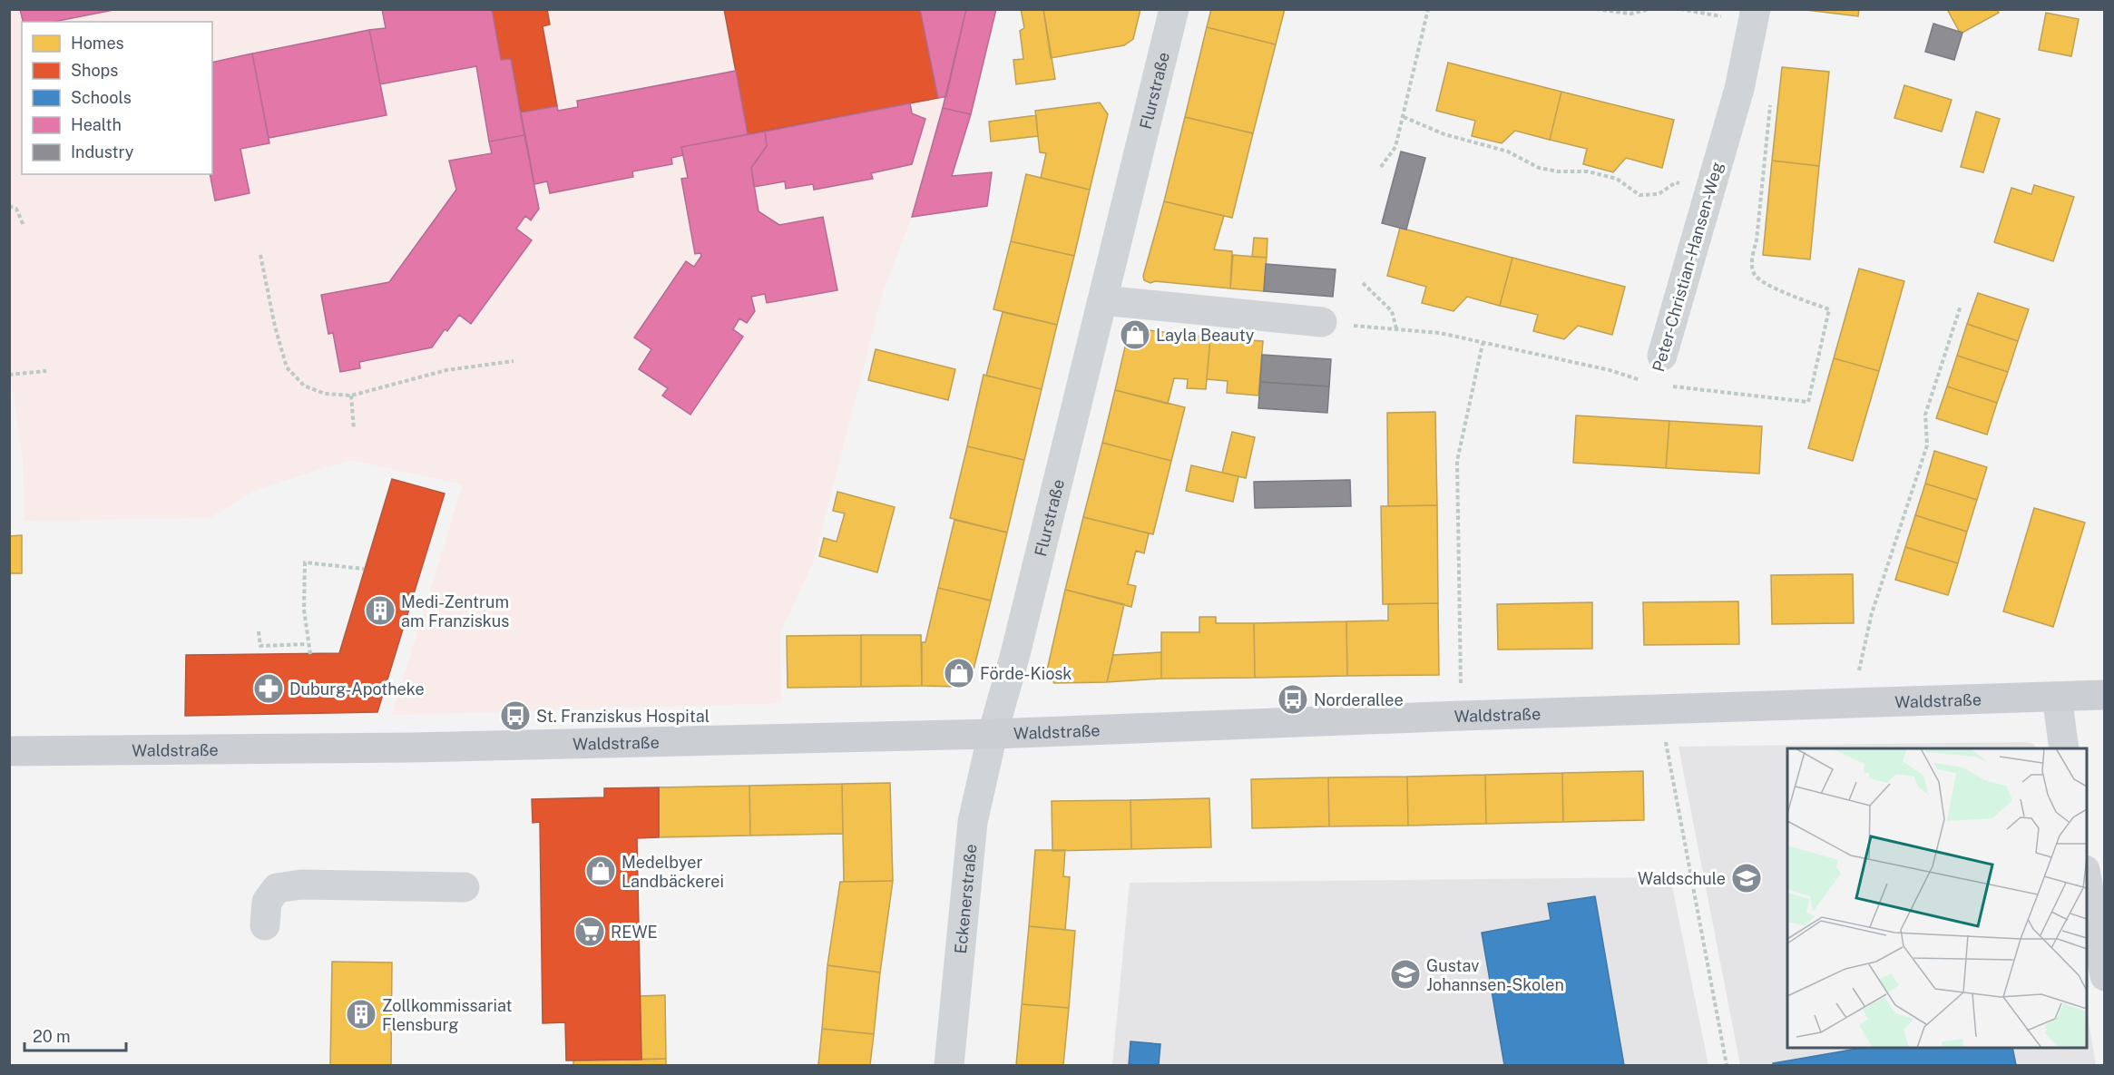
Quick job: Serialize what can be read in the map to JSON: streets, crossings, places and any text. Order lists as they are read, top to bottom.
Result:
{
  "streets": {
    "main road": ["Waldstraße"],
    "street": ["Flurstraße", "Peter-Christian-Hansen-Weg", "Eckenerstraße"]
  },
  "crossings": [
    ["Flurstraße", "Waldstraße"],
    ["Flurstraße", "Eckenerstraße"],
    ["Waldstraße", "Eckenerstraße"]
  ],
  "places": {
    "shop": ["Layla Beauty", "Förde-Kiosk", "Medelbyer Landbäckerei"],
    "building": ["Medi-Zentrum am Franziskus", "Zollkommissariat Flensburg"],
    "pharmacy": ["Duburg-Apotheke"],
    "bus stop": ["Norderallee", "St. Franziskus Hospital"],
    "school or university": ["Waldschule", "Gustav Johannsen-Skolen"],
    "supermarket": ["REWE"]
  },
  "legend": [
    "Homes",
    "Shops",
    "Schools",
    "Health",
    "Industry"
  ],
  "scale_bar": "20 m"
}
